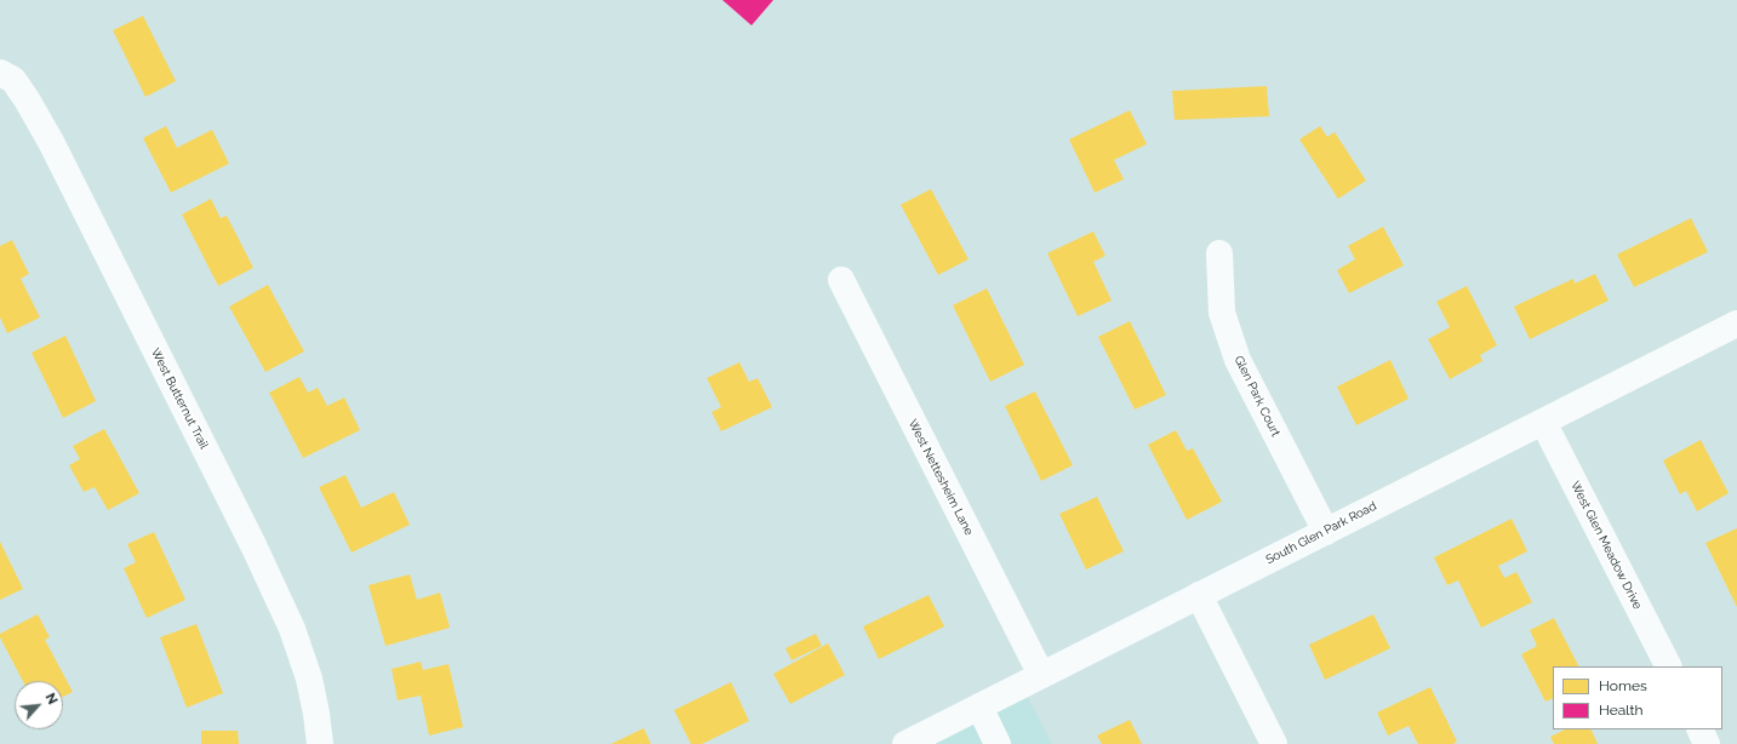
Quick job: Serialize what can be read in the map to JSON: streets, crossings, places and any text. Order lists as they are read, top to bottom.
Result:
{
  "streets": {
    "street": [
      "Glen Park Court",
      "West Butternut Trail",
      "West Nettesheim Lane",
      "South Glen Park Road",
      "West Glen Meadow Drive"
    ]
  },
  "crossings": [
    ["Glen Park Court", "South Glen Park Road"],
    ["West Nettesheim Lane", "South Glen Park Road"],
    ["South Glen Park Road", "West Glen Meadow Drive"]
  ],
  "legend": ["Homes", "Health"],
  "north": "top right"
}
